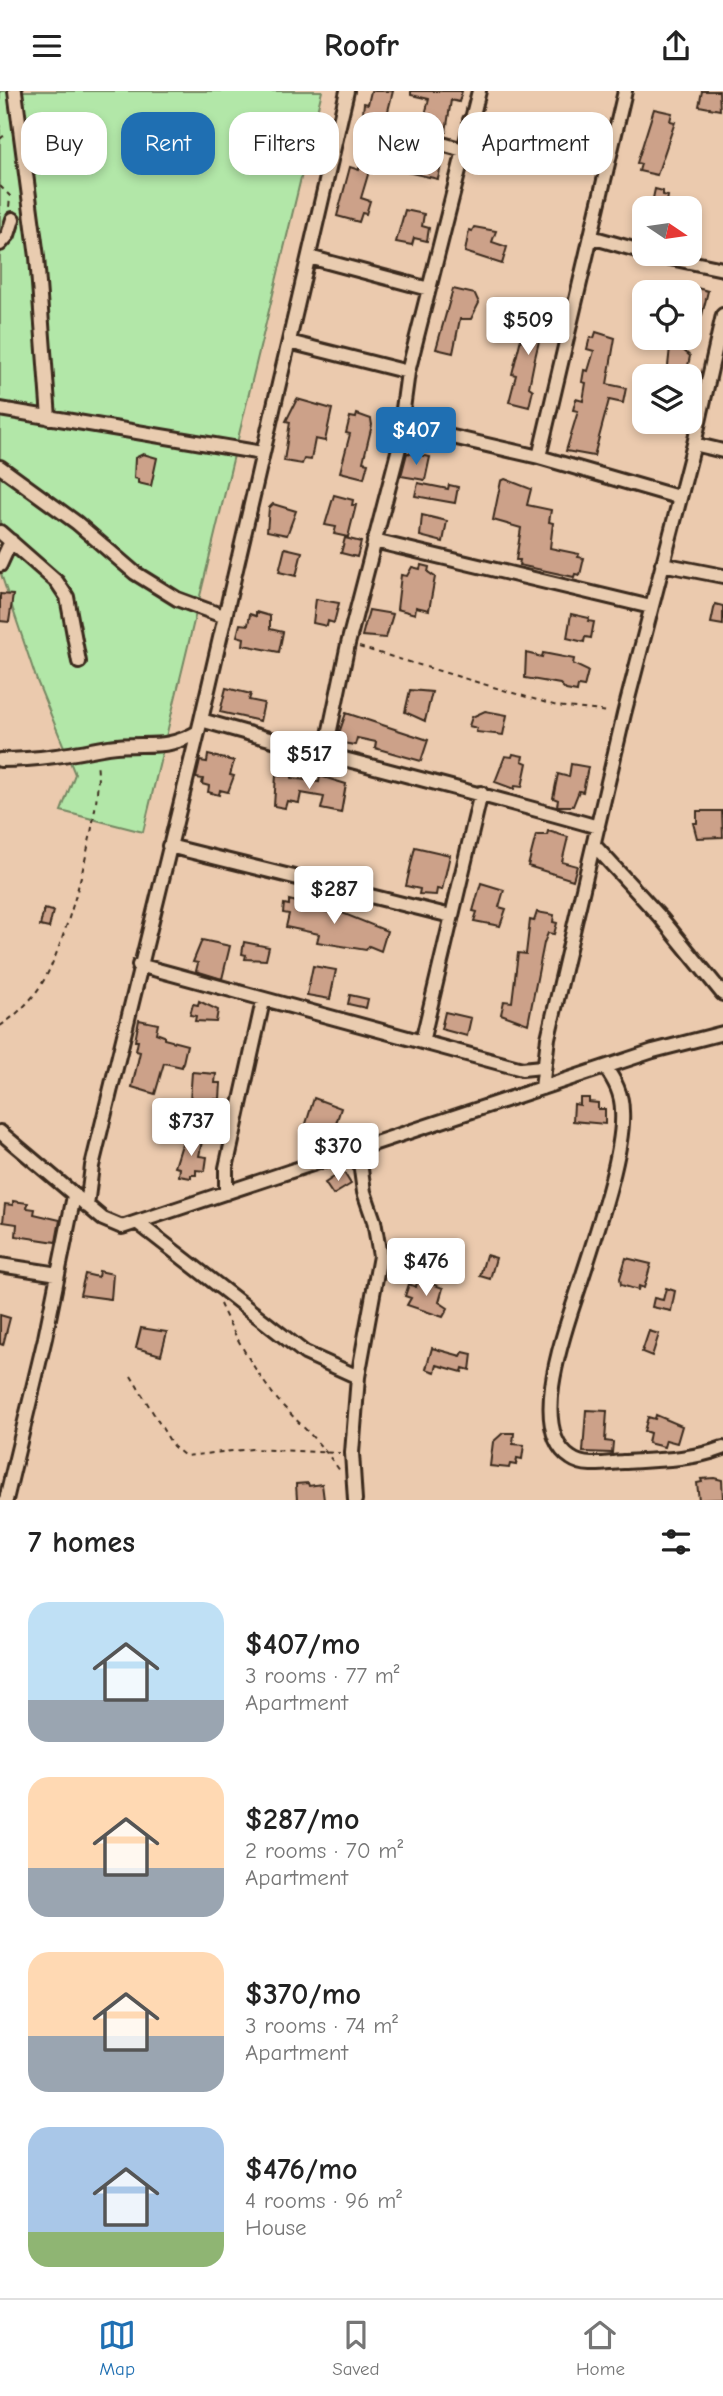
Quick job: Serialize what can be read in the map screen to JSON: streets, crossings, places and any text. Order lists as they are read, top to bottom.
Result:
{
  "north": "right",
  "page": {
    "header": "Roofr",
    "chip": [
      "Buy",
      "Rent",
      "Filters",
      "New",
      "Apartment"
    ],
    "price": [
      "$509",
      "$407",
      "$517",
      "$287",
      "$737",
      "$370",
      "$476"
    ],
    "heading": "7 homes",
    "list": [
      {
        "name": "$407/mo",
        "note": "3 rooms · 77 m² · Apartment"
      },
      {
        "name": "$287/mo",
        "note": "2 rooms · 70 m² · Apartment"
      },
      {
        "name": "$370/mo",
        "note": "3 rooms · 74 m² · Apartment"
      },
      {
        "name": "$476/mo",
        "note": "4 rooms · 96 m² · House"
      }
    ],
    "tabs": ["Map", "Saved", "Home"]
  }
}
